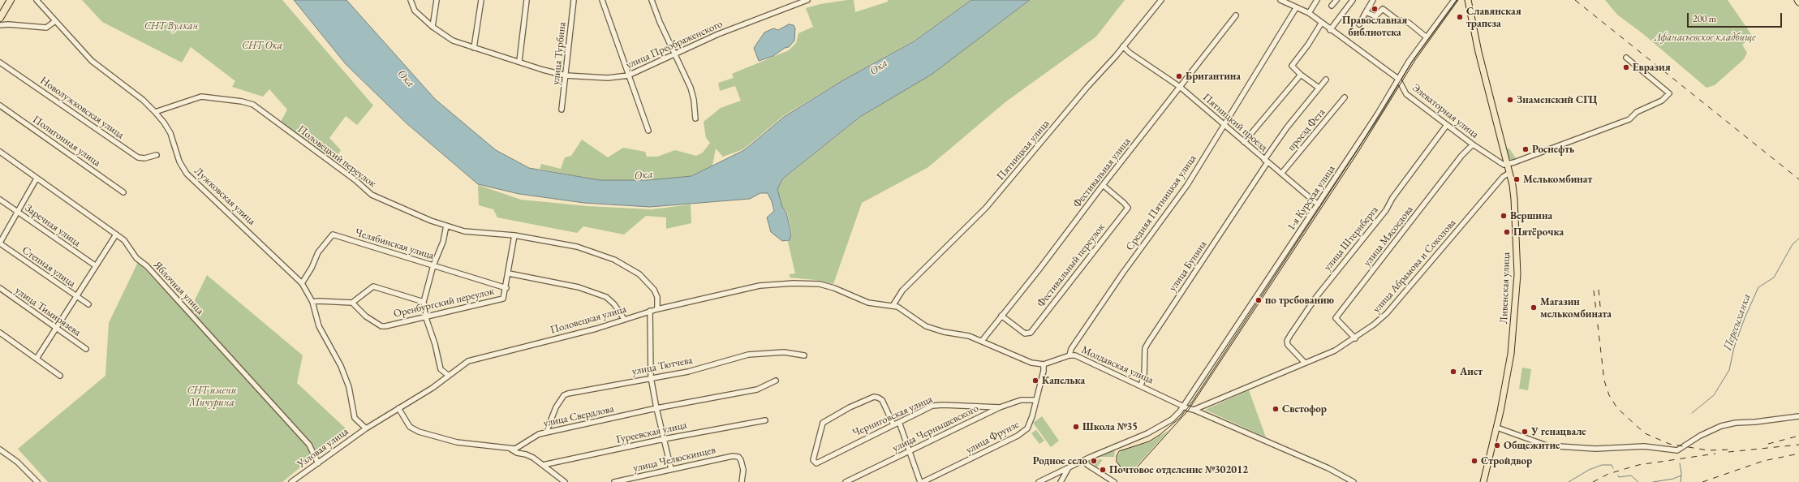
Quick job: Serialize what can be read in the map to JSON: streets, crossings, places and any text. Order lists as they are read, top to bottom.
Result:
{
  "streets": {
    "main road": ["Ливенская улица"],
    "street": [
      "улица Преображенского",
      "улица Турбина",
      "Новолужковская улица",
      "Элеваторная улица",
      "Пятницкий проезд",
      "проезд Фета",
      "Полигонная улица",
      "Пятницкая улица",
      "Половецкий переулок",
      "Фестивальная улица",
      "Лужковская улица",
      "1-я Курская улица",
      "Средняя Пятницкая улица",
      "Заречная улица",
      "улица Мясоедова",
      "улица Штернберга",
      "Челябинская улица",
      "Фестивальный переулок",
      "улица Бунина",
      "улица Абрамова и Соколова",
      "Степная улица",
      "Яблочная улица",
      "Оренбургский переулок",
      "улица Тимирязева",
      "Половецкая улица",
      "Молдавская улица",
      "улица Тютчева",
      "улица Свердлова",
      "Черниговская улица",
      "улица Чернышевского",
      "Гуреевская улица",
      "улица Фрунзе",
      "Узловая улица",
      "улица Челюскинцев"
    ]
  },
  "crossings": [
    ["улица Преображенского", "улица Турбина"],
    ["Элеваторная улица", "1-я Курская улица"],
    ["Элеваторная улица", "Средняя Пятницкая улица"],
    ["Элеваторная улица", "улица Мясоедова"],
    ["Элеваторная улица", "улица Штернберга"],
    ["Элеваторная улица", "Ливенская улица"],
    ["Пятницкий проезд", "проезд Фета"],
    ["Пятницкий проезд", "Пятницкая улица"],
    ["Пятницкий проезд", "Фестивальная улица"],
    ["Пятницкий проезд", "1-я Курская улица"],
    ["Пятницкий проезд", "Средняя Пятницкая улица"],
    ["Пятницкий проезд", "улица Бунина"],
    ["Пятницкая улица", "Молдавская улица"],
    ["Половецкий переулок", "Лужковская улица"],
    ["Половецкий переулок", "Оренбургский переулок"],
    ["Половецкий переулок", "Половецкая улица"],
    ["Фестивальная улица", "Фестивальный переулок"],
    ["Фестивальная улица", "Молдавская улица"],
    ["Лужковская улица", "Челябинская улица"],
    ["Лужковская улица", "Половецкая улица"],
    ["Лужковская улица", "Узловая улица"],
    ["1-я Курская улица", "Молдавская улица"],
    ["Средняя Пятницкая улица", "Молдавская улица"],
    ["улица Мясоедова", "улица Абрамова и Соколова"],
    ["улица Штернберга", "улица Абрамова и Соколова"],
    ["Челябинская улица", "Оренбургский переулок"],
    ["улица Бунина", "Молдавская улица"],
    ["улица Абрамова и Соколова", "Ливенская улица"],
    ["улица Абрамова и Соколова", "Молдавская улица"],
    ["Яблочная улица", "Узловая улица"],
    ["Половецкая улица", "Молдавская улица"],
    ["Половецкая улица", "улица Свердлова"],
    ["Половецкая улица", "Узловая улица"],
    ["Молдавская улица", "улица Фрунзе"],
    ["улица Тютчева", "улица Свердлова"],
    ["Черниговская улица", "улица Чернышевского"],
    ["улица Чернышевского", "улица Фрунзе"]
  ],
  "water": ["Ока", "Пересыханка"],
  "parks": [
    "СНТ Вулкан",
    "Афанасьевское кладбище",
    "СНТ Ока",
    "СНТ имени Мичурина"
  ],
  "places": [
    "Православная библиотека",
    "Славянская трапеза",
    "Евразия",
    "Бригантина",
    "Знаменский СГЦ",
    "Роснефть",
    "Мелькомбинат",
    "Вершина",
    "Пятёрочка",
    "по требованию",
    "Магазин мелькомбината",
    "Аист",
    "Капелька",
    "Светофор",
    "Школа №35",
    "У генацвале",
    "Общежитие",
    "Родное село",
    "Стройдвор",
    "Почтовое отделение №302012"
  ],
  "scale_bar": "200 m"
}
